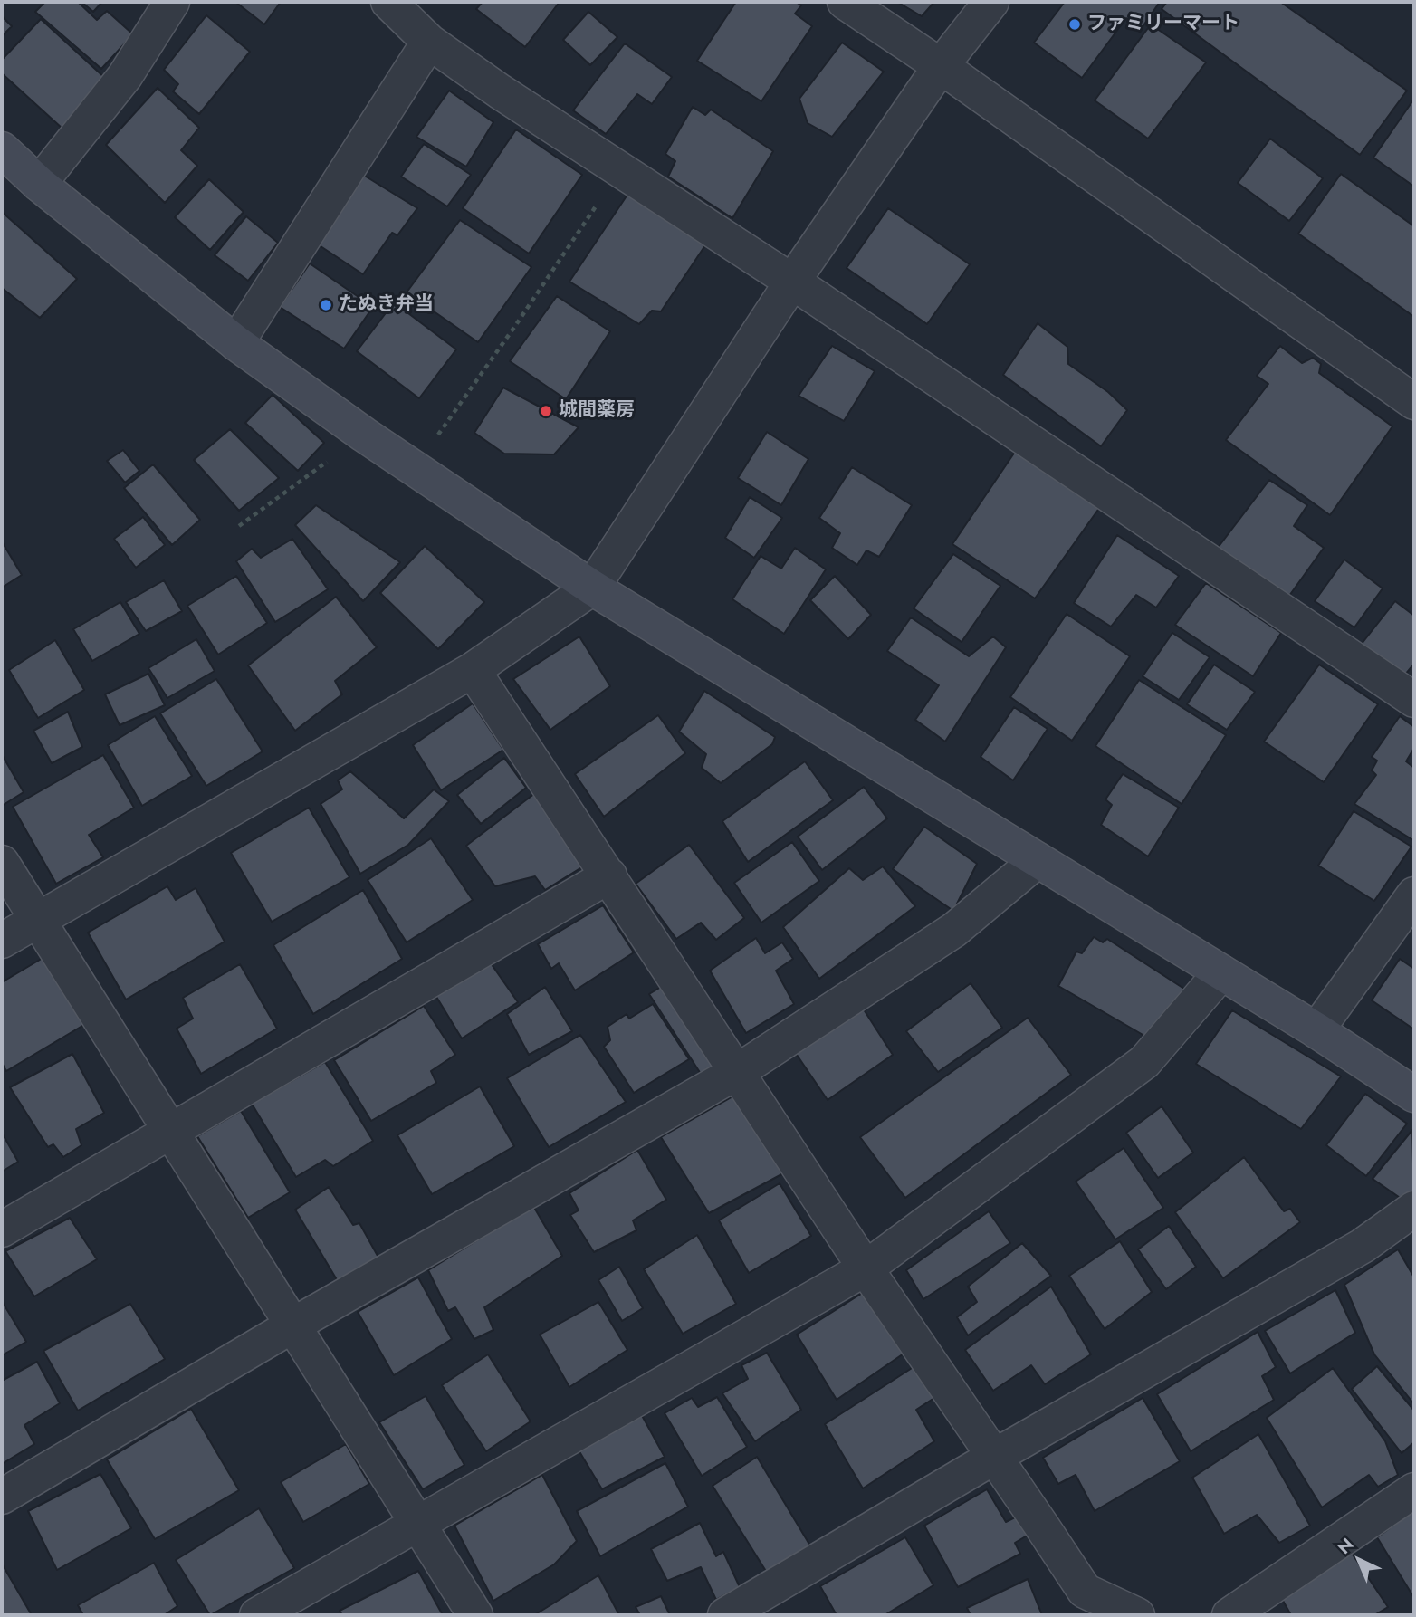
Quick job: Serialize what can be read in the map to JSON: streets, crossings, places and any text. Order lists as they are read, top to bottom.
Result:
{
  "places": ["ファミリーマート", "たぬき弁当", "城間薬房"],
  "north": "top left"
}
